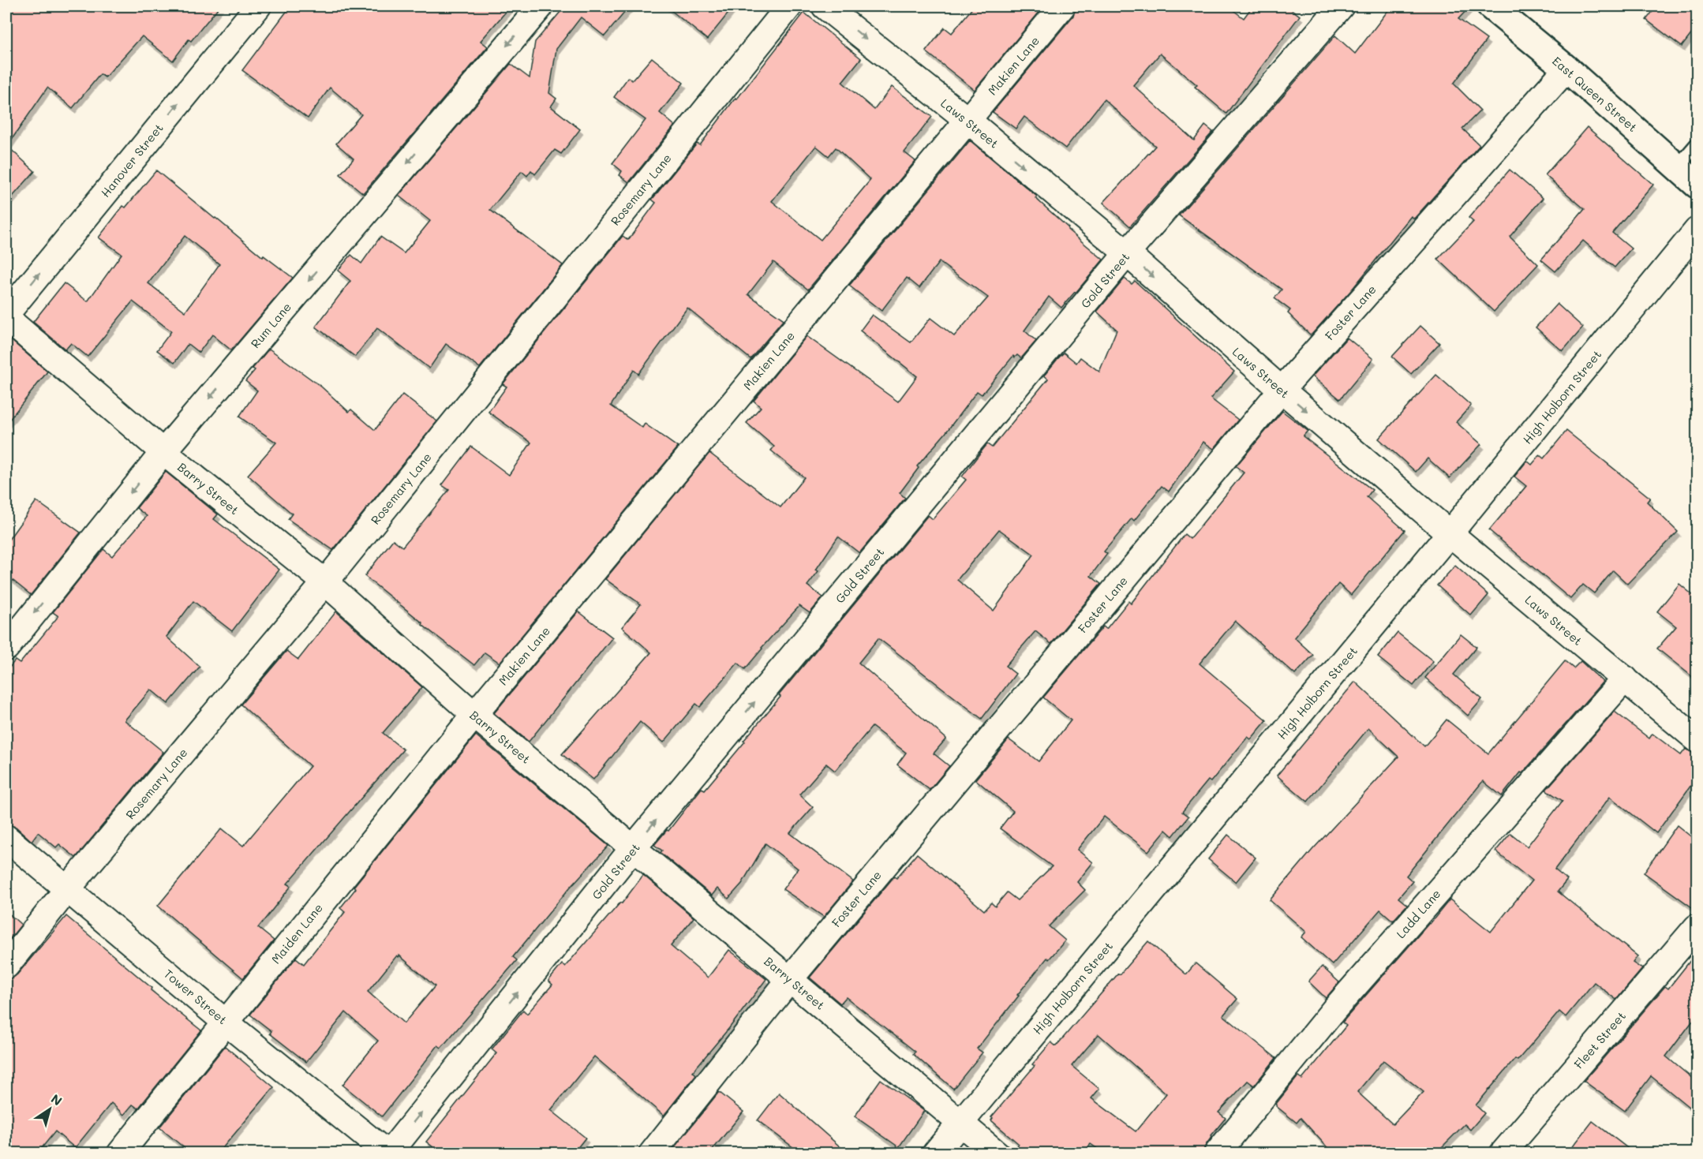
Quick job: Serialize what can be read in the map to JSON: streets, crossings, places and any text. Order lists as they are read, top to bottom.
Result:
{
  "streets": {
    "main road": ["East Queen Street"],
    "street": [
      "Makien Lane",
      "Laws Street",
      "Hanover Street",
      "Rosemary Lane",
      "Gold Street",
      "Foster Lane",
      "Rum Lane",
      "High Holborn Street",
      "Barry Street",
      "Ladd Lane",
      "Maiden Lane",
      "Tower Street",
      "Fleet Street"
    ]
  },
  "crossings": [
    ["Makien Lane", "Laws Street"],
    ["Makien Lane", "Barry Street"],
    ["Makien Lane", "Maiden Lane"],
    ["East Queen Street", "Foster Lane"],
    ["Laws Street", "Gold Street"],
    ["Laws Street", "Foster Lane"],
    ["Laws Street", "High Holborn Street"],
    ["Laws Street", "Ladd Lane"],
    ["Rosemary Lane", "Barry Street"],
    ["Rosemary Lane", "Tower Street"],
    ["Gold Street", "Barry Street"],
    ["Gold Street", "Tower Street"],
    ["Foster Lane", "Barry Street"],
    ["Rum Lane", "Barry Street"],
    ["High Holborn Street", "Barry Street"],
    ["Barry Street", "Maiden Lane"],
    ["Maiden Lane", "Tower Street"]
  ],
  "one_way": [
    "Laws Street",
    "Hanover Street",
    "Gold Street",
    "Rum Lane"
  ],
  "north": "top right"
}
